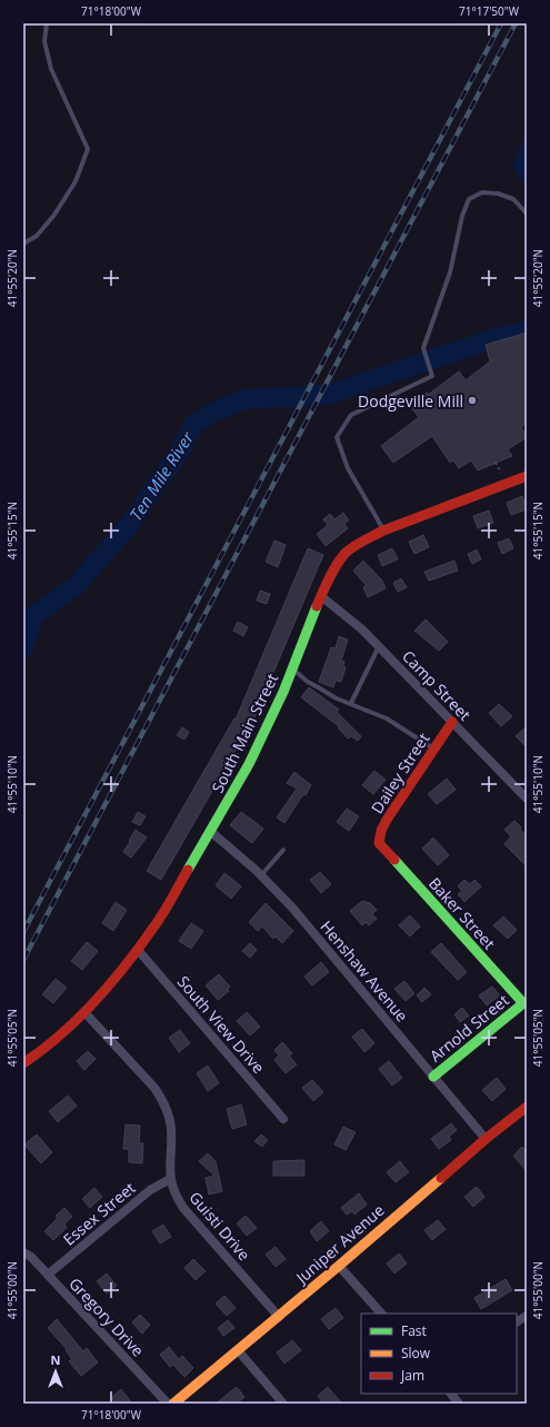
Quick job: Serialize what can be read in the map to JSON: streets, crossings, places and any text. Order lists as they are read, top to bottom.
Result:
{
  "streets": {
    "street": [
      "Camp Street",
      "South Main Street",
      "Dailey Street",
      "Baker Street",
      "Henshaw Avenue",
      "South View Drive",
      "Arnold Street",
      "Essex Street",
      "Guisti Drive",
      "Juniper Avenue",
      "Gregory Drive"
    ]
  },
  "crossings": [
    ["Camp Street", "South Main Street"],
    ["Camp Street", "Dailey Street"],
    ["South Main Street", "Henshaw Avenue"],
    ["South Main Street", "South View Drive"],
    ["South Main Street", "Guisti Drive"],
    ["Dailey Street", "Baker Street"],
    ["Baker Street", "Arnold Street"],
    ["Henshaw Avenue", "Arnold Street"],
    ["Henshaw Avenue", "Juniper Avenue"],
    ["Essex Street", "Guisti Drive"],
    ["Essex Street", "Gregory Drive"],
    ["Guisti Drive", "Juniper Avenue"]
  ],
  "water": ["Ten Mile River"],
  "places": ["Dodgeville Mill"],
  "legend": ["Fast", "Slow", "Jam"],
  "north": "top",
  "coordinates": [
    "71°18'00\"W",
    "71°17'50\"W",
    "41°55'20\"N",
    "41°55'15\"N",
    "41°55'10\"N",
    "41°55'05\"N",
    "41°55'00\"N"
  ]
}
